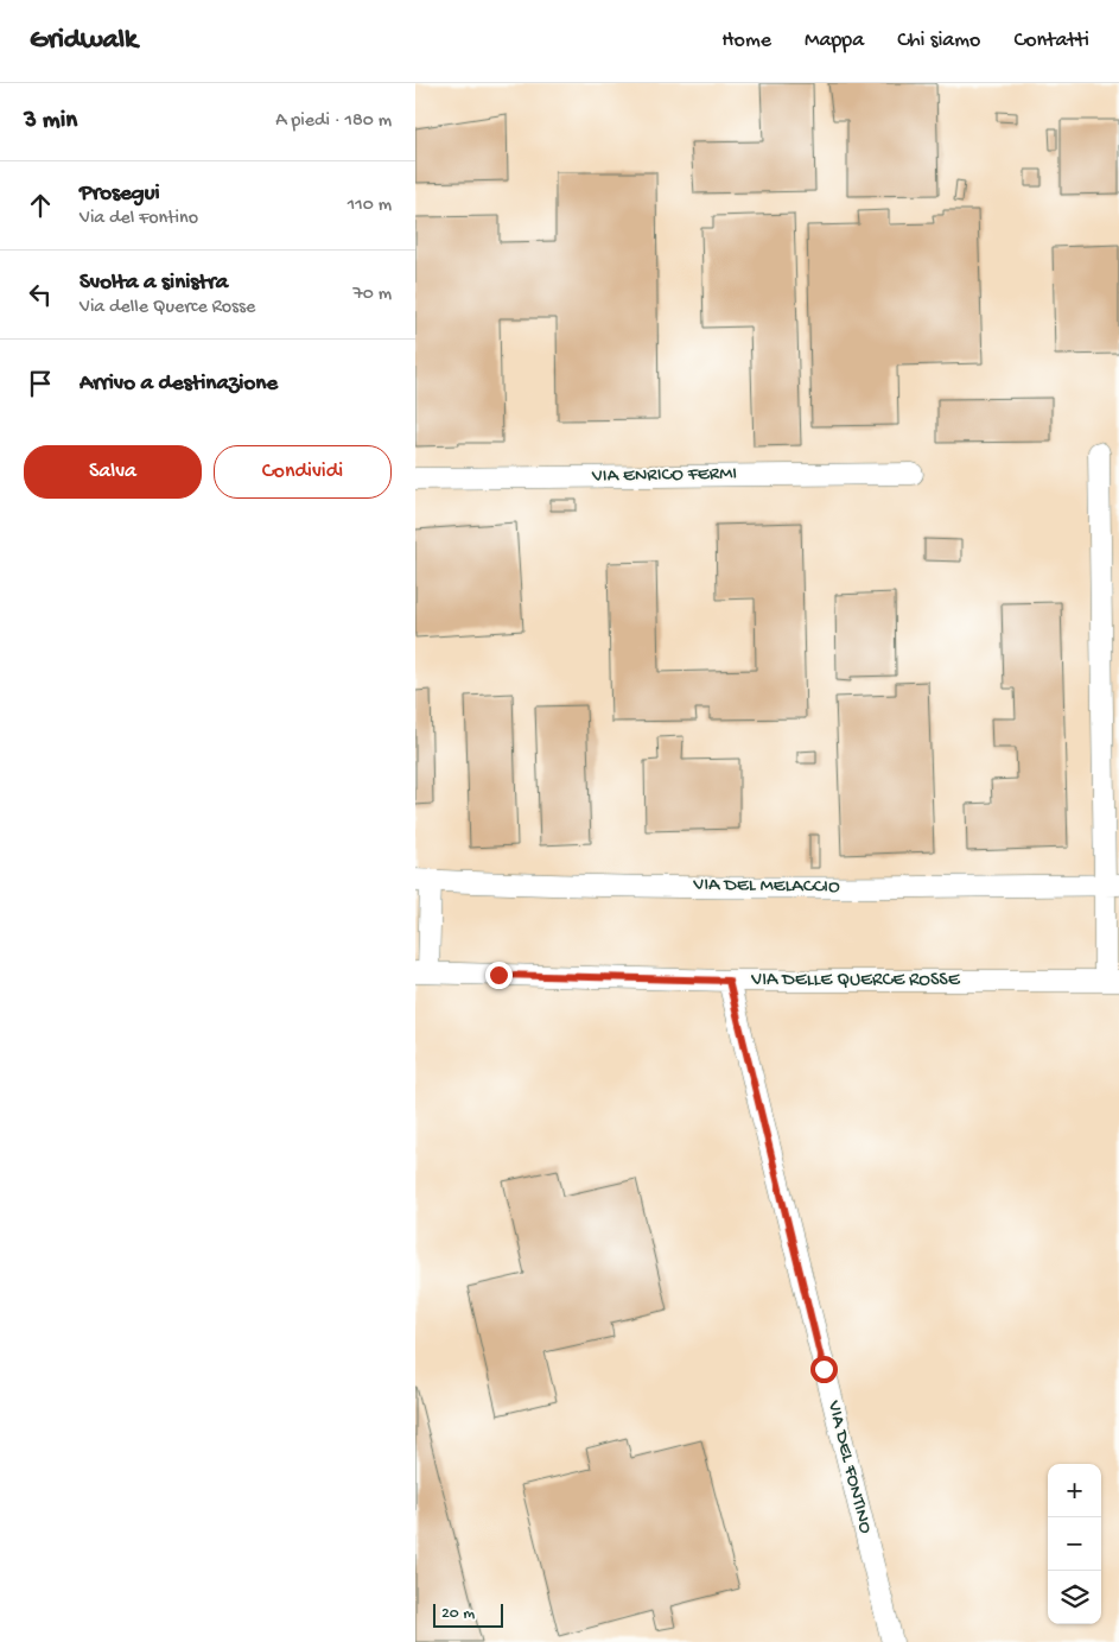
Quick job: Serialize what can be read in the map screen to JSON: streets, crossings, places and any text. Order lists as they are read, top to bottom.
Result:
{
  "streets": {
    "street": [
      "VIA ENRICO FERMI",
      "VIA DEL MELACCIO",
      "VIA DELLE QUERCE ROSSE",
      "VIA DEL FONTINO"
    ]
  },
  "crossings": [
    ["VIA DELLE QUERCE ROSSE", "VIA DEL FONTINO"]
  ],
  "scale_bar": "20 m",
  "page": {
    "header": "Gridwalk",
    "nav": [
      "Home",
      "Mappa",
      "Chi siamo",
      "Contatti"
    ],
    "heading": ["3 min", "A piedi · 180 m"],
    "list": [
      ["Prosegui", "Via del Fontino", "110 m"],
      ["Svolta a sinistra", "Via delle Querce Rosse", "70 m"],
      "Arrivo a destinazione"
    ],
    "buttons": ["Salva", "Condividi"],
    "map_buttons": ["+", "−"],
    "scale": "20 m"
  }
}
